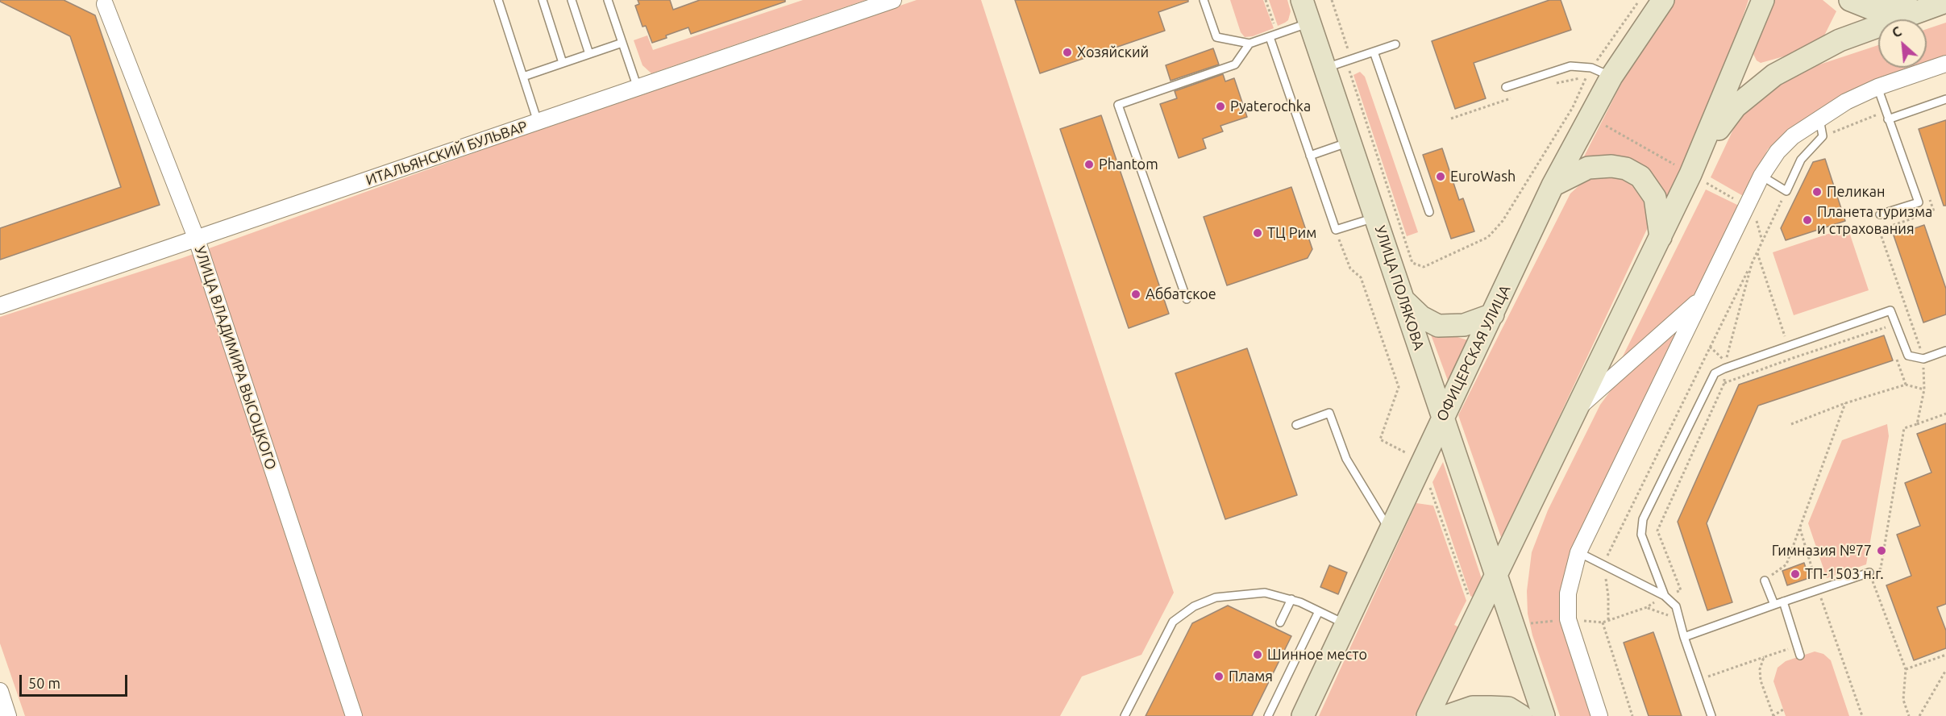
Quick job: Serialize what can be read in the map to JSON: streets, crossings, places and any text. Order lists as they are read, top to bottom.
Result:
{
  "streets": {
    "main road": ["УЛИЦА ПОЛЯКОВА", "ОФИЦЕРСКАЯ УЛИЦА"],
    "street": ["ИТАЛЬЯНСКИЙ БУЛЬВАР", "УЛИЦА ВЛАДИМИРА ВЫСОЦКОГО"]
  },
  "crossings": [
    ["ИТАЛЬЯНСКИЙ БУЛЬВАР", "УЛИЦА ВЛАДИМИРА ВЫСОЦКОГО"],
    ["УЛИЦА ПОЛЯКОВА", "ОФИЦЕРСКАЯ УЛИЦА"]
  ],
  "places": [
    "Хозяйский",
    "Pyaterochka",
    "Phantom",
    "EuroWash",
    "Пеликан",
    "Планета туризма и страхования",
    "ТЦ Рим",
    "Аббатское",
    "Гимназия №77",
    "ТП-1503 н.г.",
    "Шинное место",
    "Пламя"
  ],
  "scale_bar": "50 m",
  "north": "top left"
}
